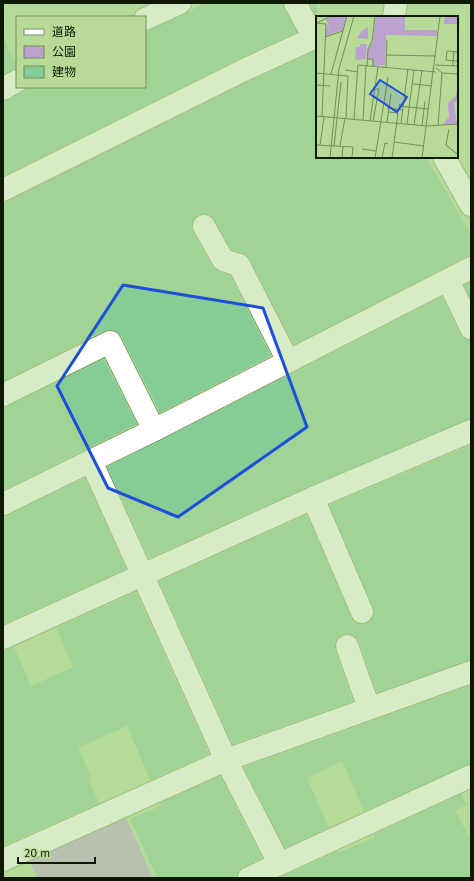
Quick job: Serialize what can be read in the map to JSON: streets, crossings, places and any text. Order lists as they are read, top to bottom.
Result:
{
  "legend": ["道路", "公園", "建物"],
  "scale_bar": "20 m"
}
